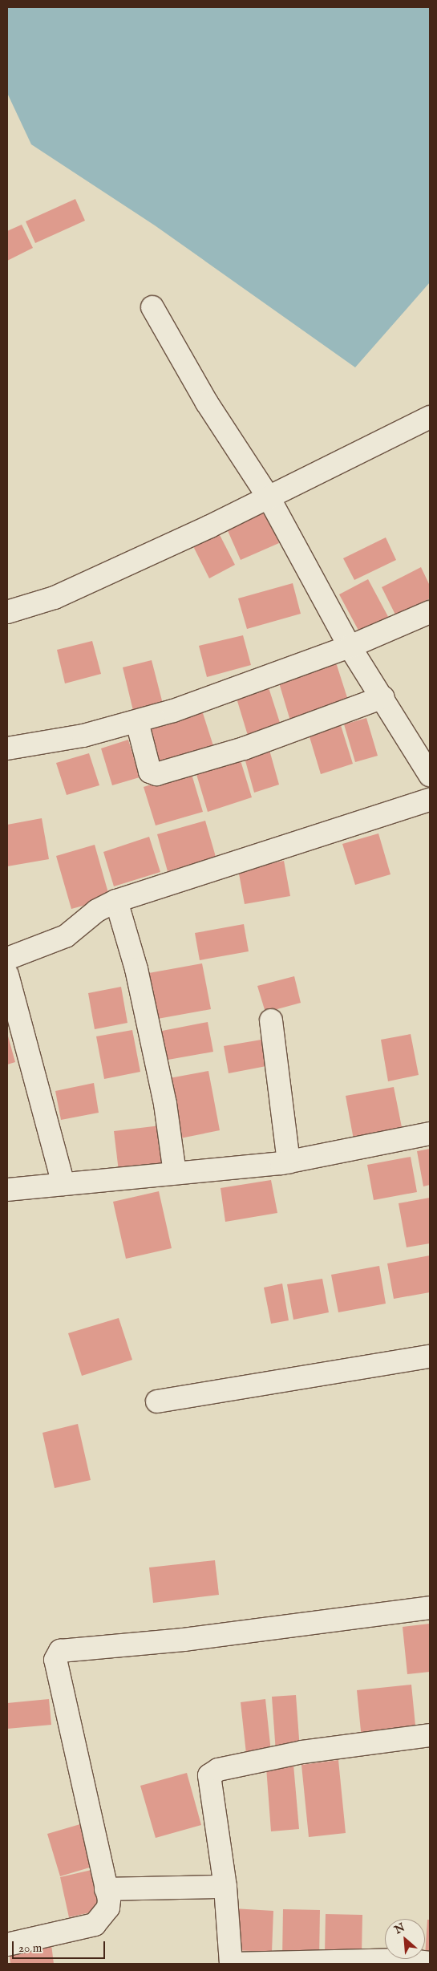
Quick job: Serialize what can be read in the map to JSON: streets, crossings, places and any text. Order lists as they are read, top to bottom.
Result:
{
  "scale_bar": "20 m",
  "north": "top left"
}
